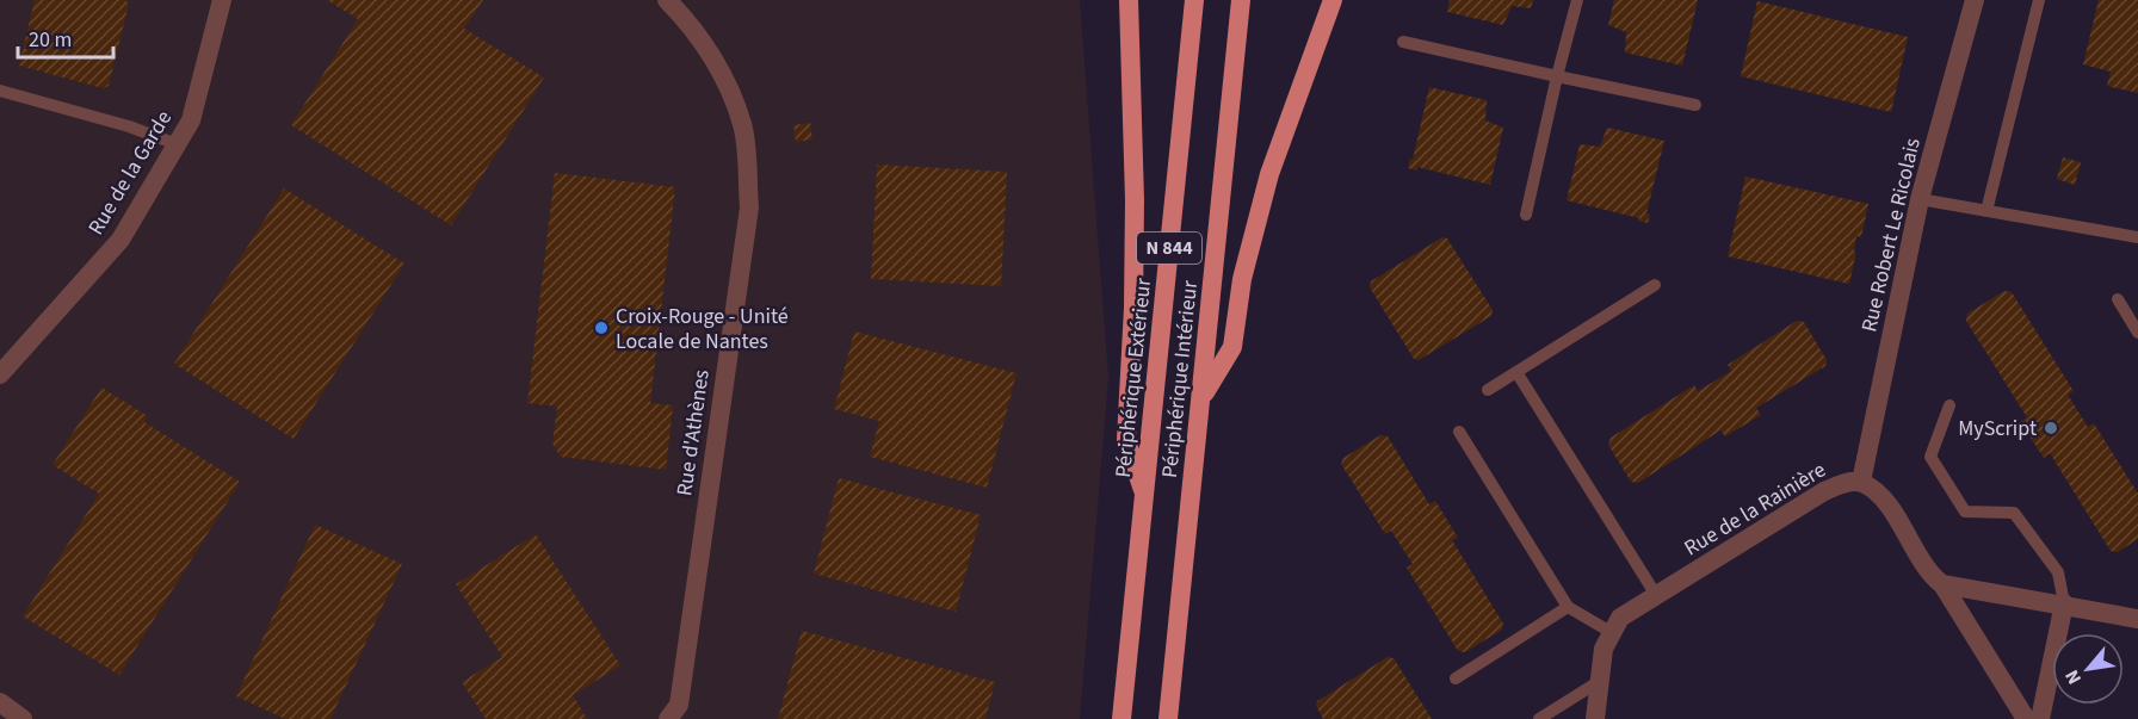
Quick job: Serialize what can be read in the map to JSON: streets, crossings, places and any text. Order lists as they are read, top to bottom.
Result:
{
  "streets": {
    "highway": ["N 844", "Périphérique Extérieur", "Périphérique Intérieur"],
    "street": [
      "Rue de la Garde",
      "Rue Robert Le Ricolais",
      "Rue d'Athènes",
      "Rue de la Rainière"
    ]
  },
  "crossings": [
    ["Rue Robert Le Ricolais", "Rue de la Rainière"]
  ],
  "places": ["Croix-Rouge - Unité Locale de Nantes", "MyScript"],
  "scale_bar": "20 m",
  "north": "bottom left"
}
